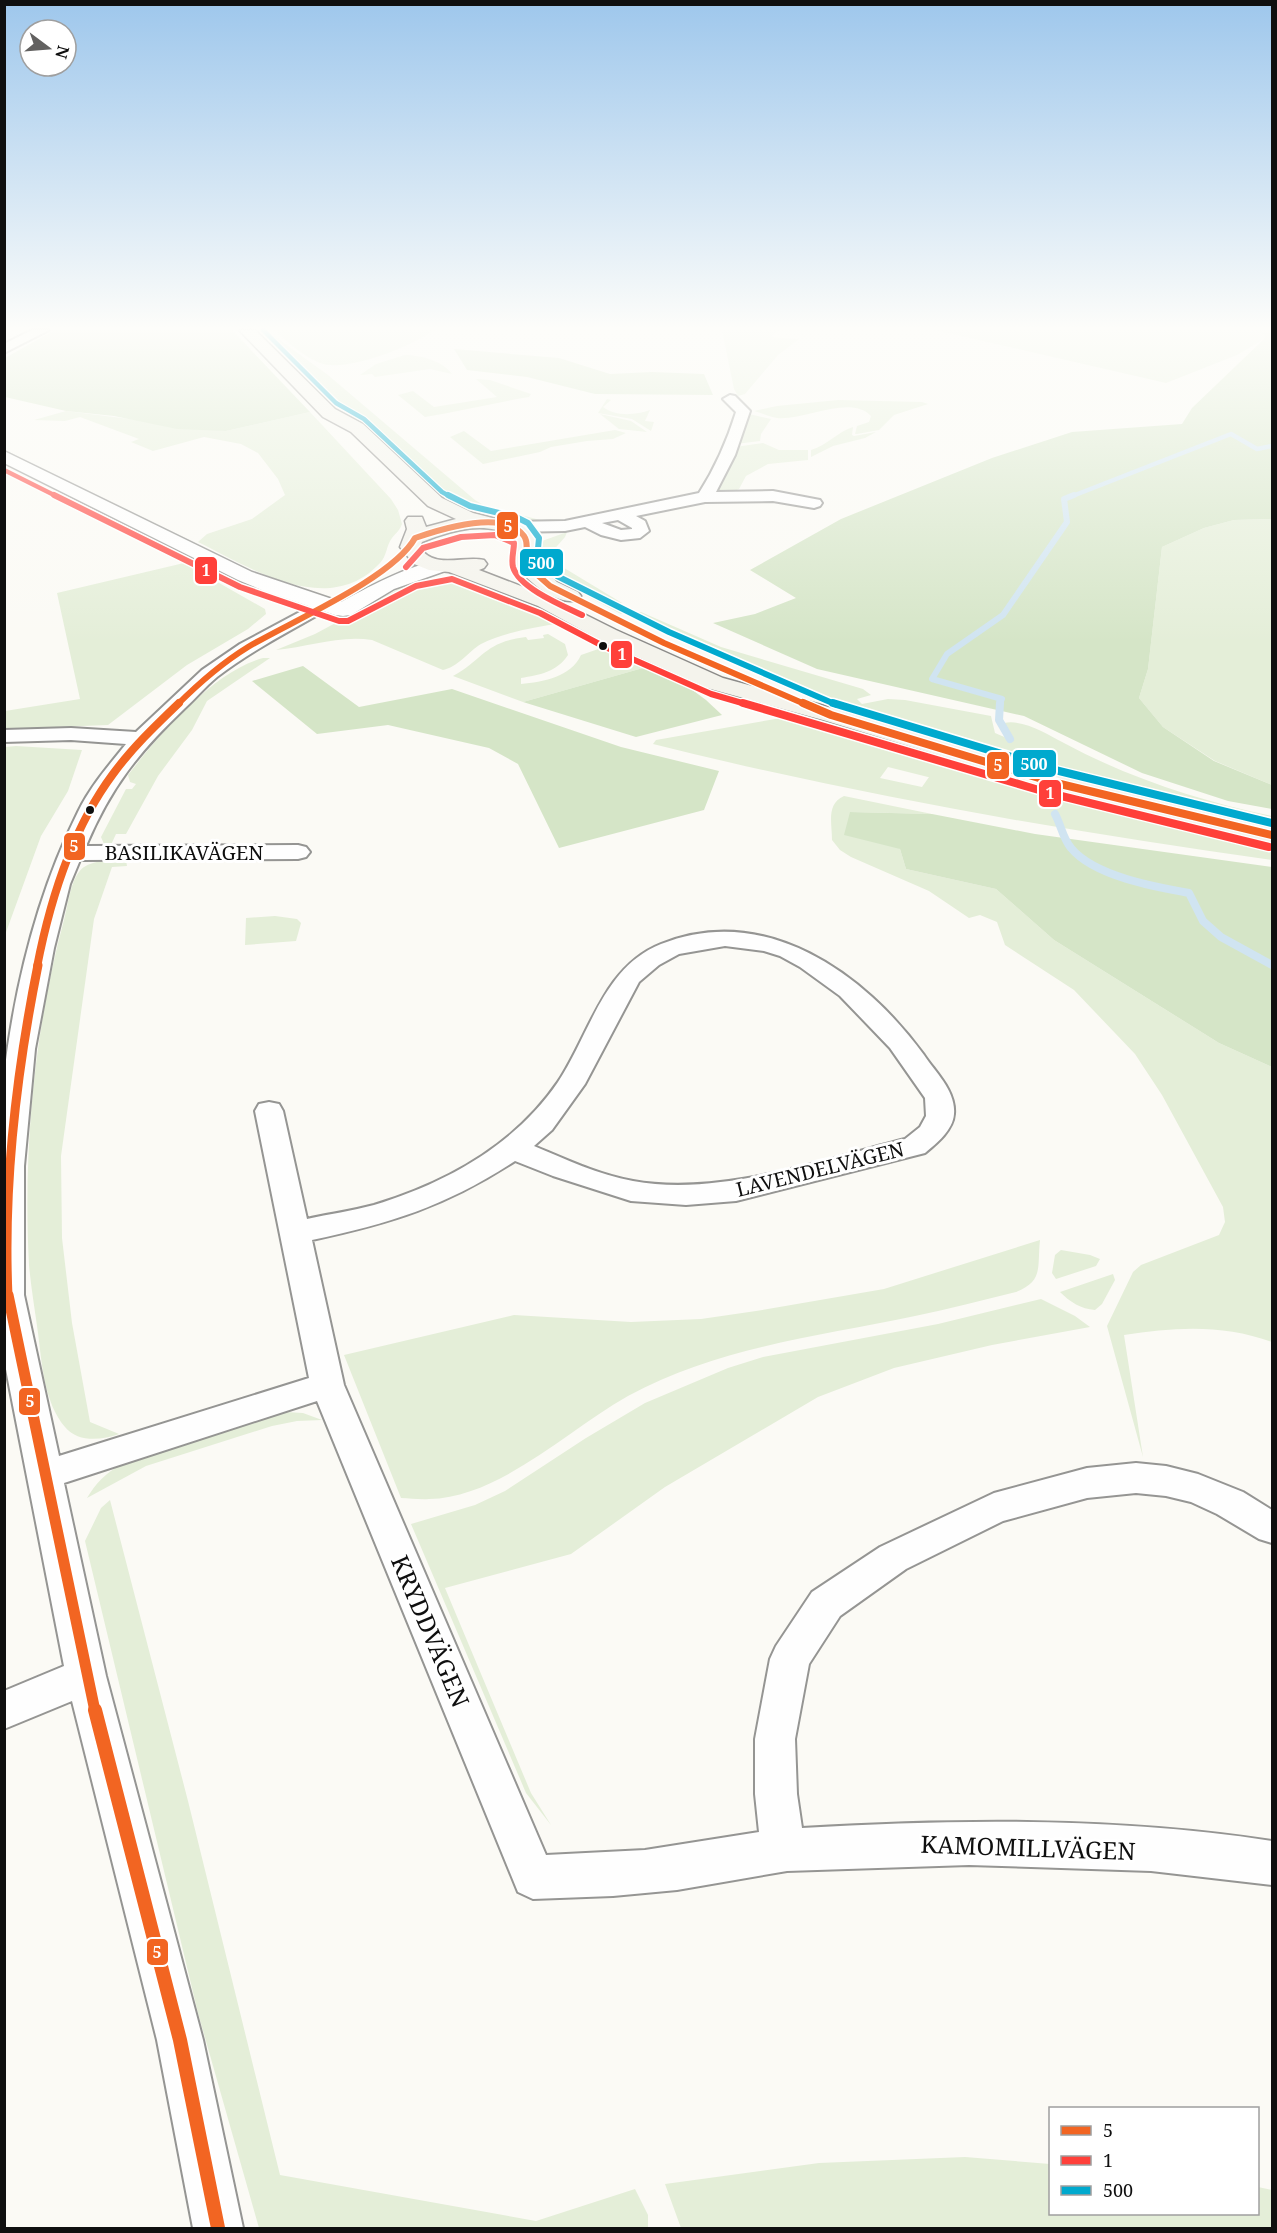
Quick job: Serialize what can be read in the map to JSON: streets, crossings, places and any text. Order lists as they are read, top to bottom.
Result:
{
  "streets": {
    "street": [
      "BASILIKAVÄGEN",
      "LAVENDELVÄGEN",
      "KRYDDVÄGEN",
      "KAMOMILLVÄGEN"
    ]
  },
  "crossings": [
    ["LAVENDELVÄGEN", "KRYDDVÄGEN"],
    ["KRYDDVÄGEN", "KAMOMILLVÄGEN"]
  ],
  "lines": ["transit line 500", "transit line 1", "transit line 5"],
  "legend": ["5", "1", "500"],
  "north": "right"
}
